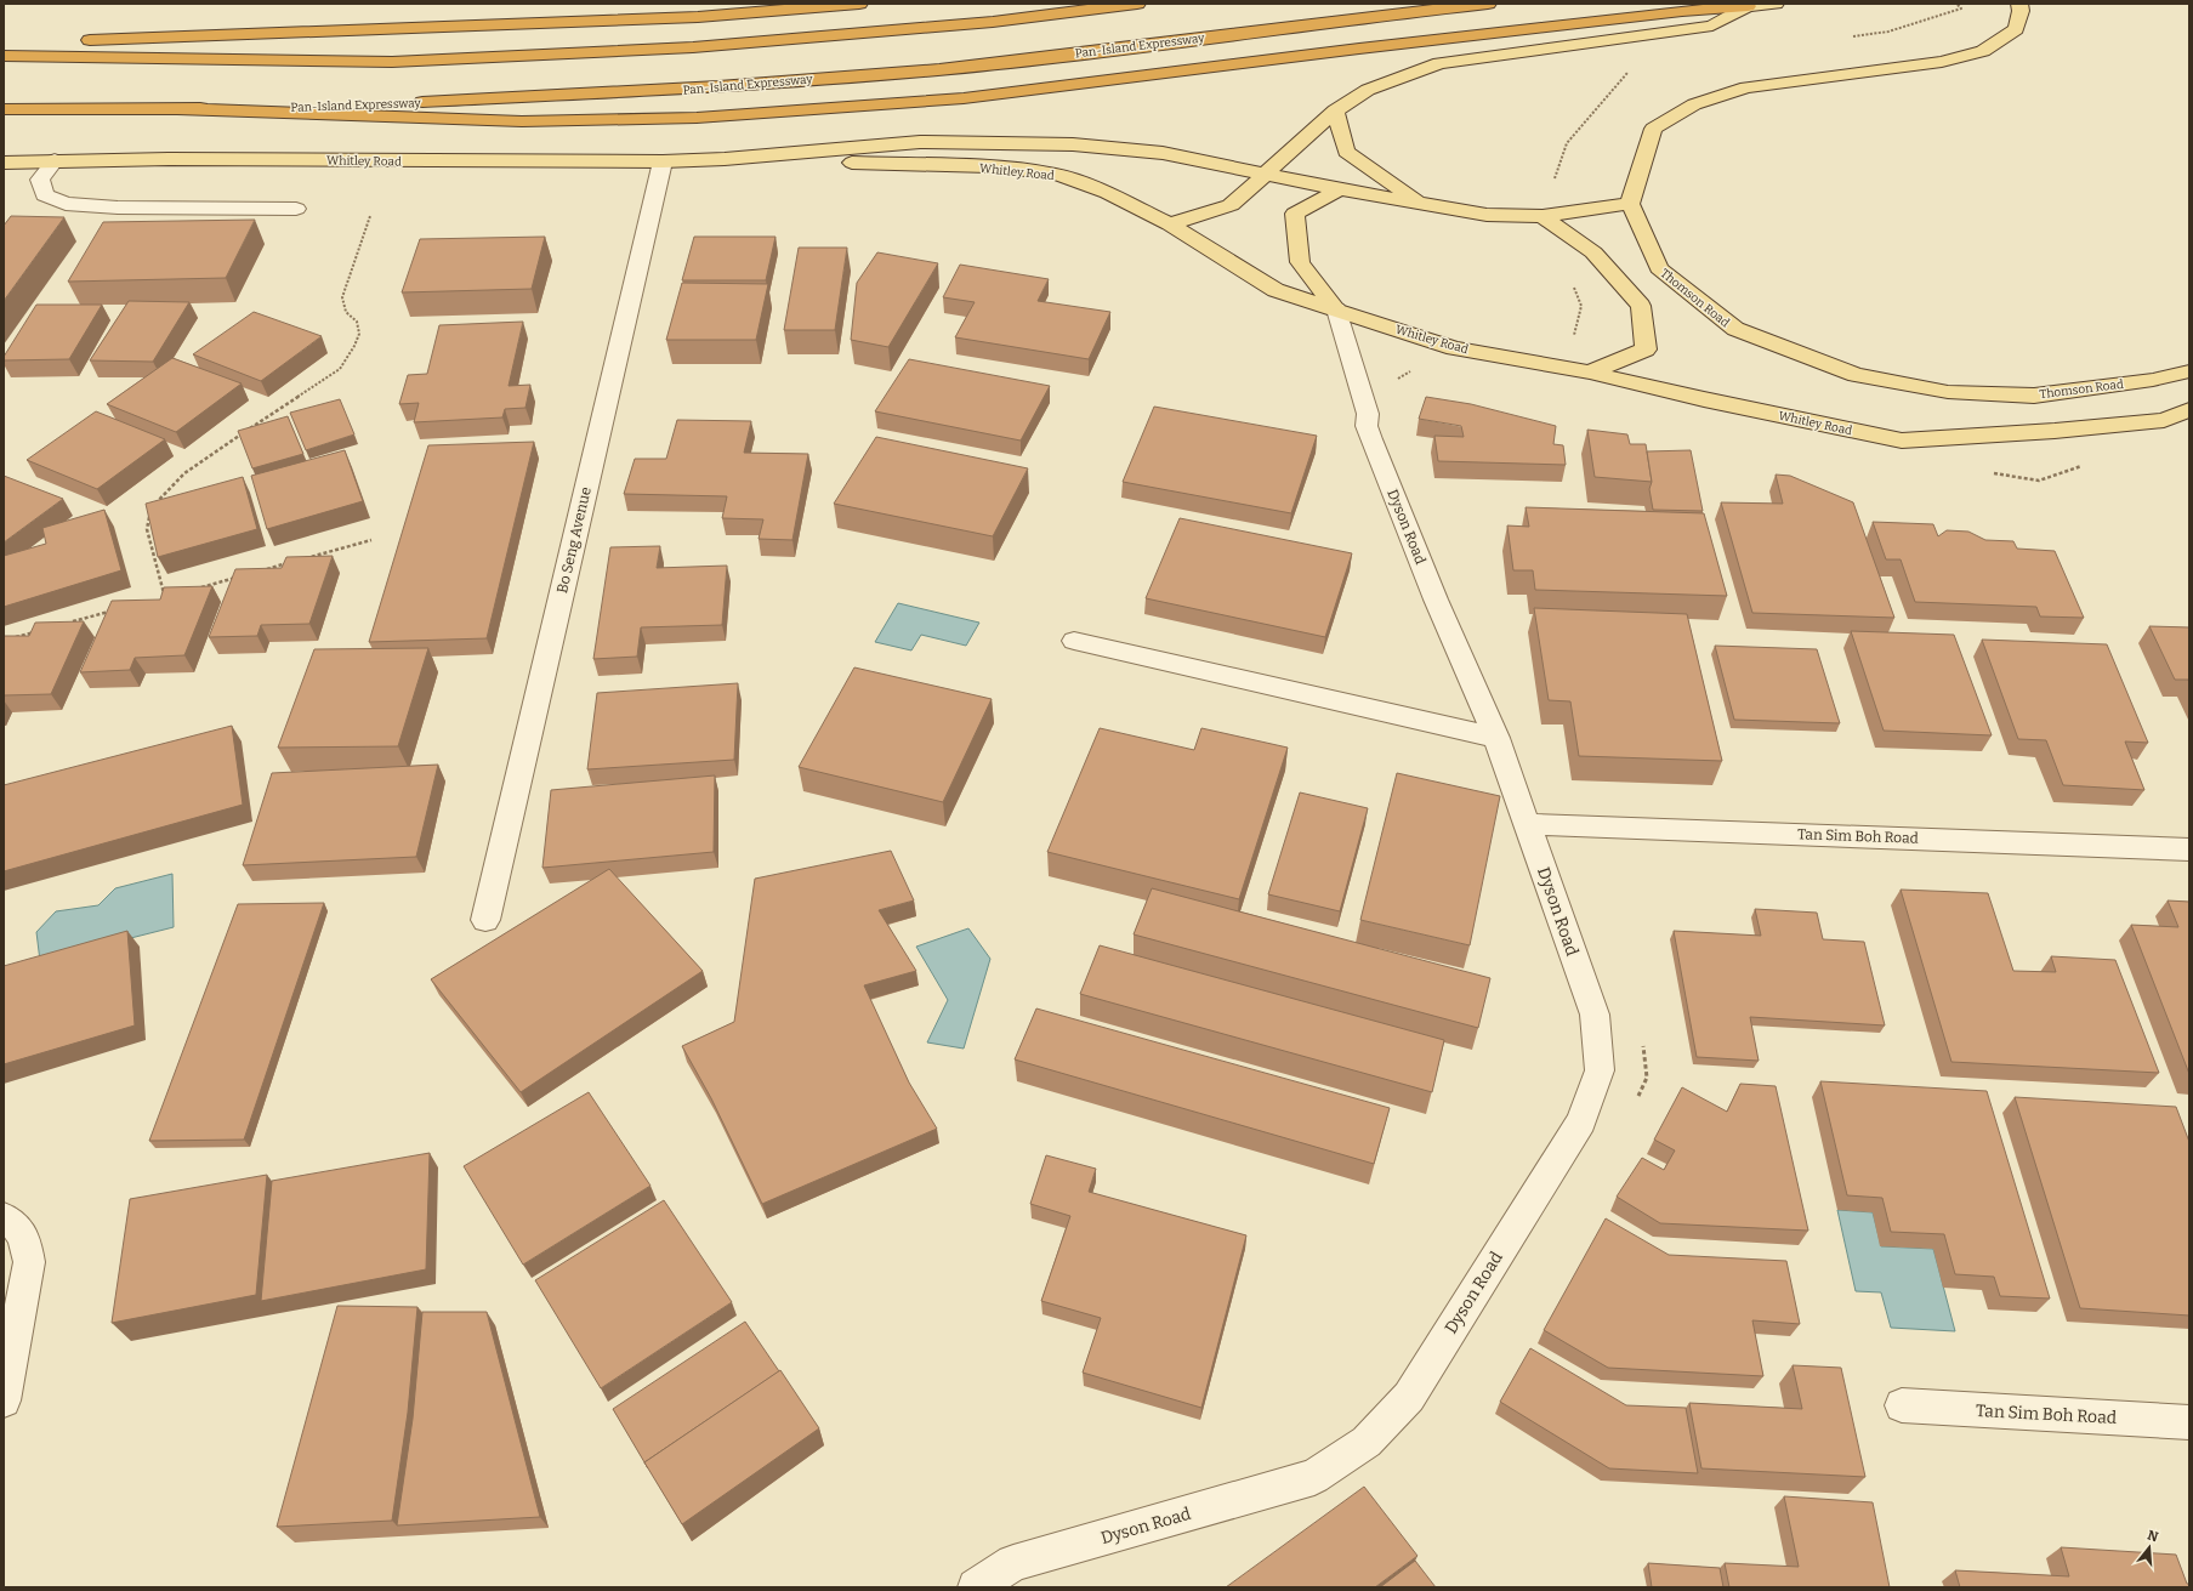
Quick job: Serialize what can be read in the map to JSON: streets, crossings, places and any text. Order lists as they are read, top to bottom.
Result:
{
  "streets": {
    "highway": ["Pan-Island Expressway"],
    "main road": ["Whitley Road", "Thomson Road"],
    "street": ["Dyson Road", "Bo Seng Avenue", "Tan Sim Boh Road"]
  },
  "crossings": [
    ["Whitley Road", "Thomson Road"],
    ["Whitley Road", "Dyson Road"],
    ["Whitley Road", "Bo Seng Avenue"],
    ["Dyson Road", "Tan Sim Boh Road"]
  ],
  "north": "top"
}
